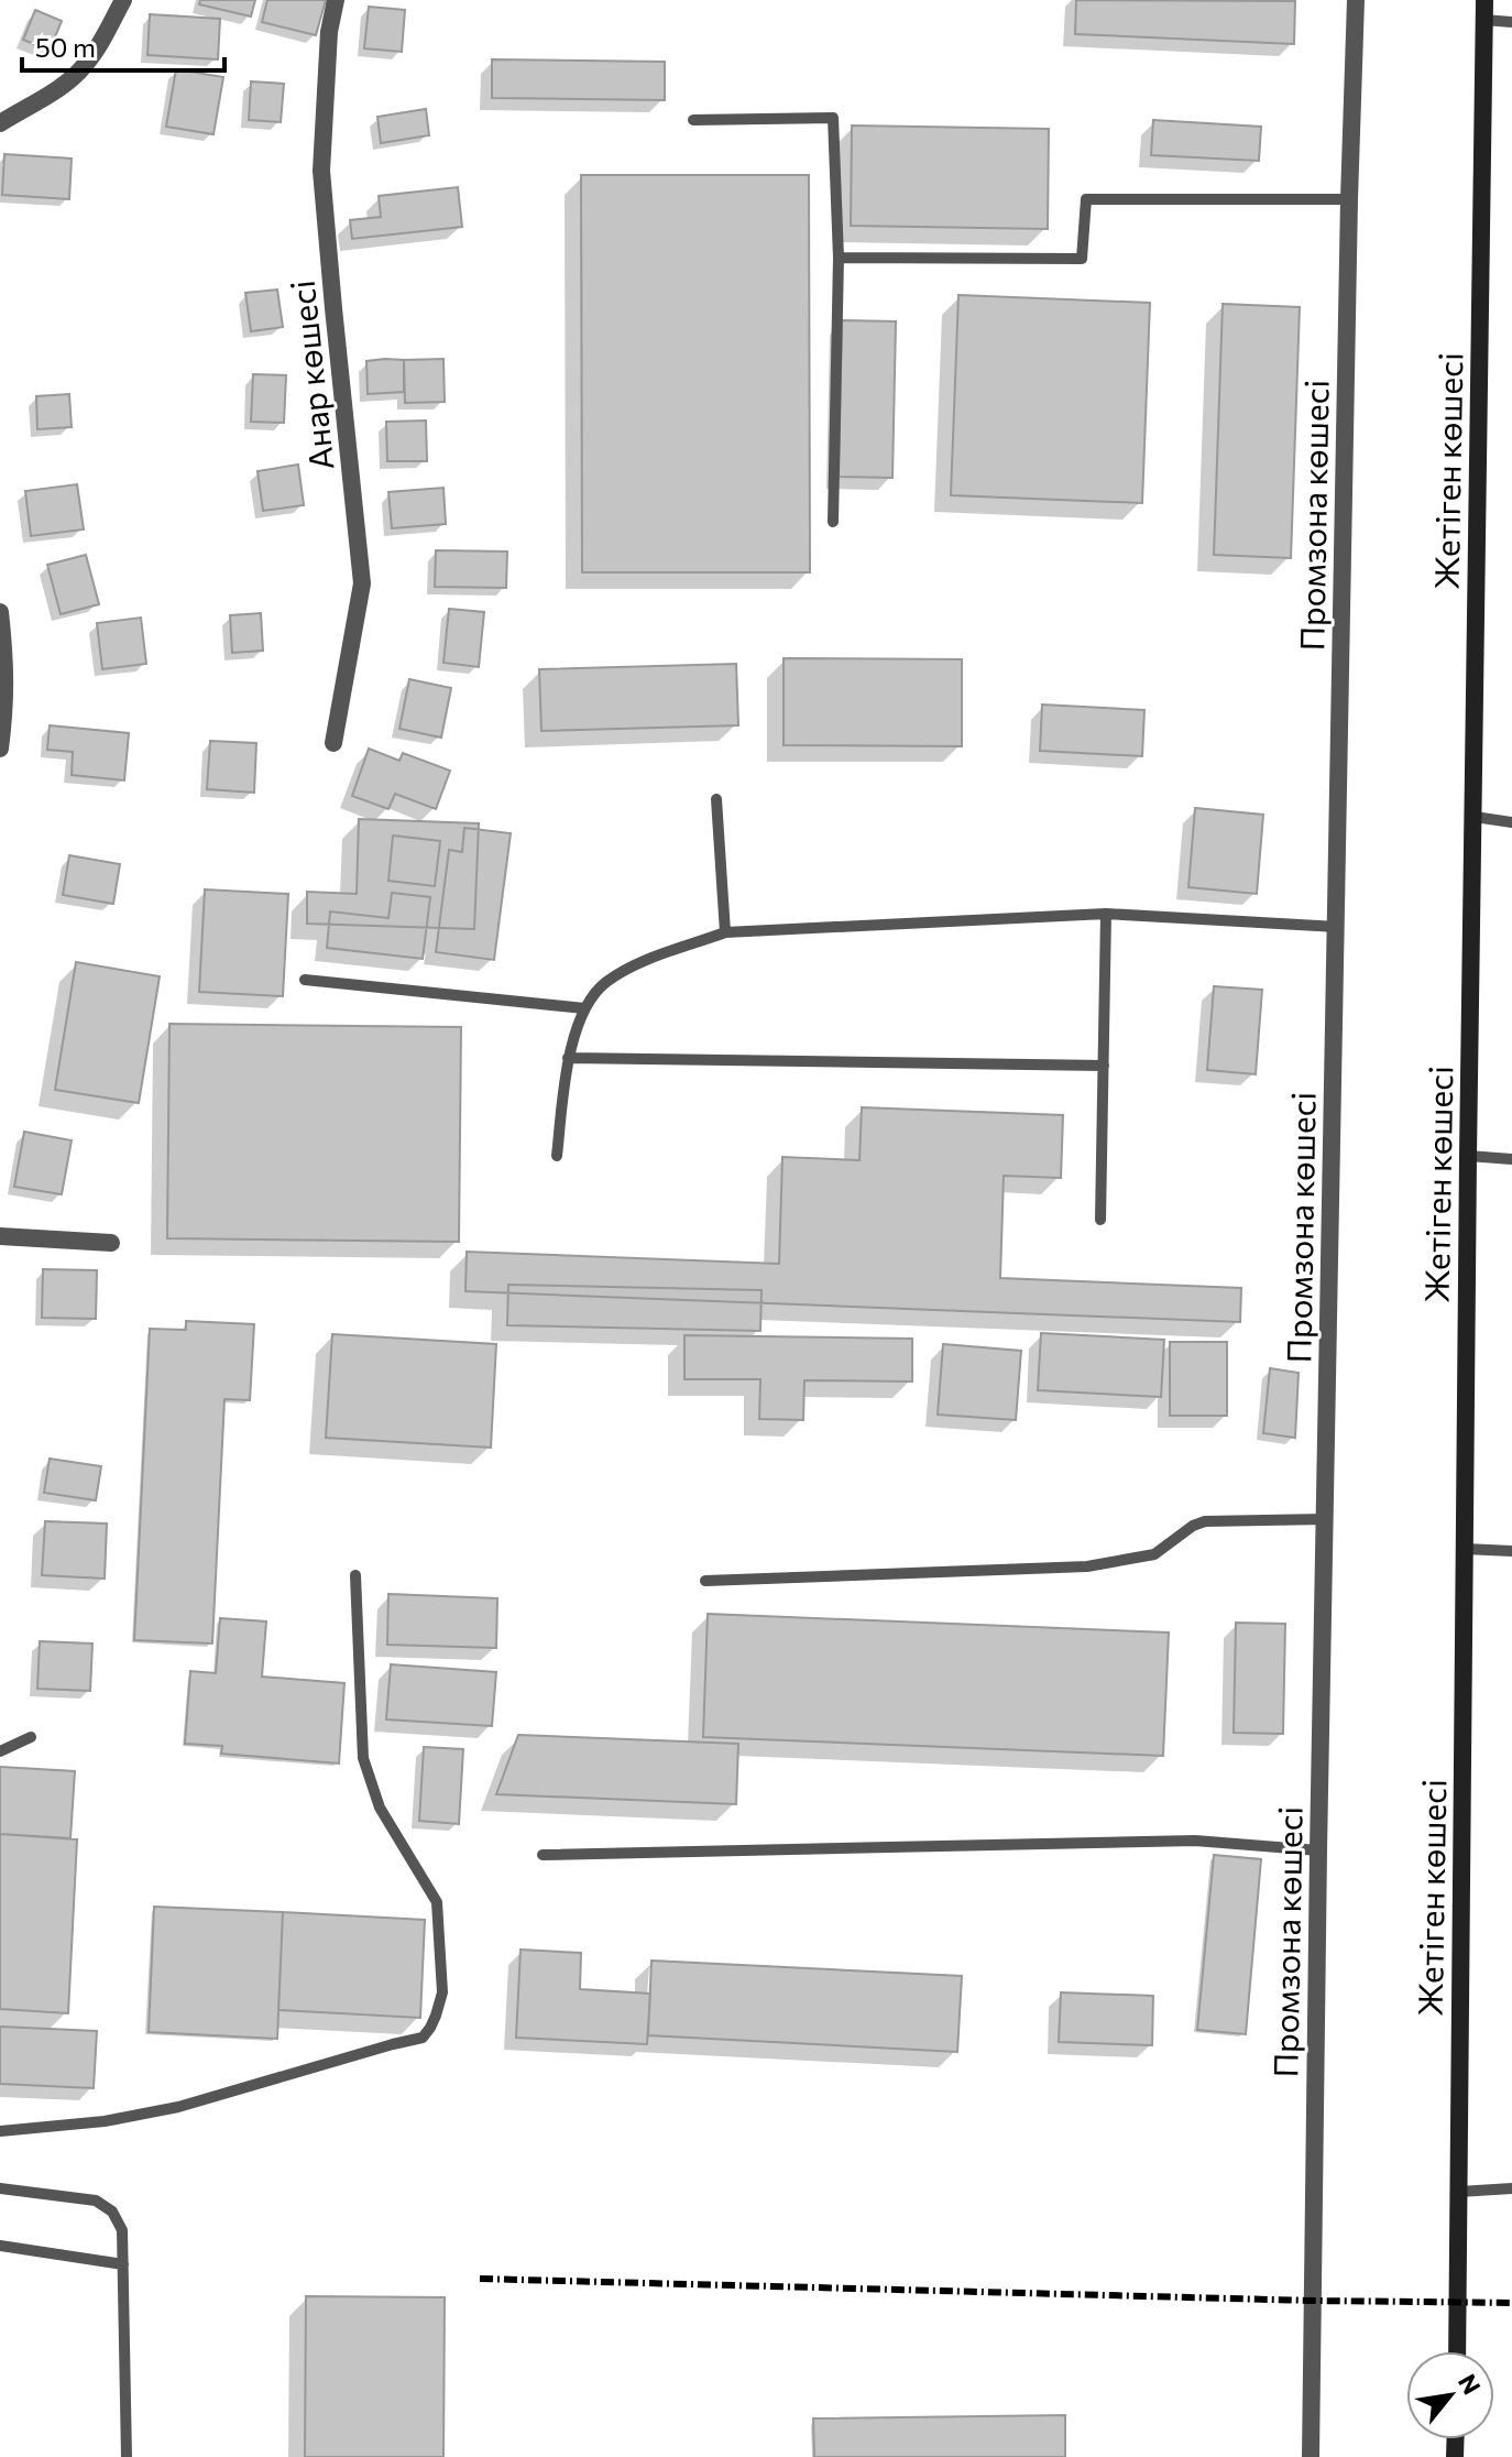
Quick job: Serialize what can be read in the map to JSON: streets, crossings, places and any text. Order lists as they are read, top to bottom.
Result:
{
  "streets": {
    "street": ["Анар көшесі", "Жетіген көшесі", "Промзона көшесі"]
  },
  "scale_bar": "50 m",
  "north": "top right"
}
